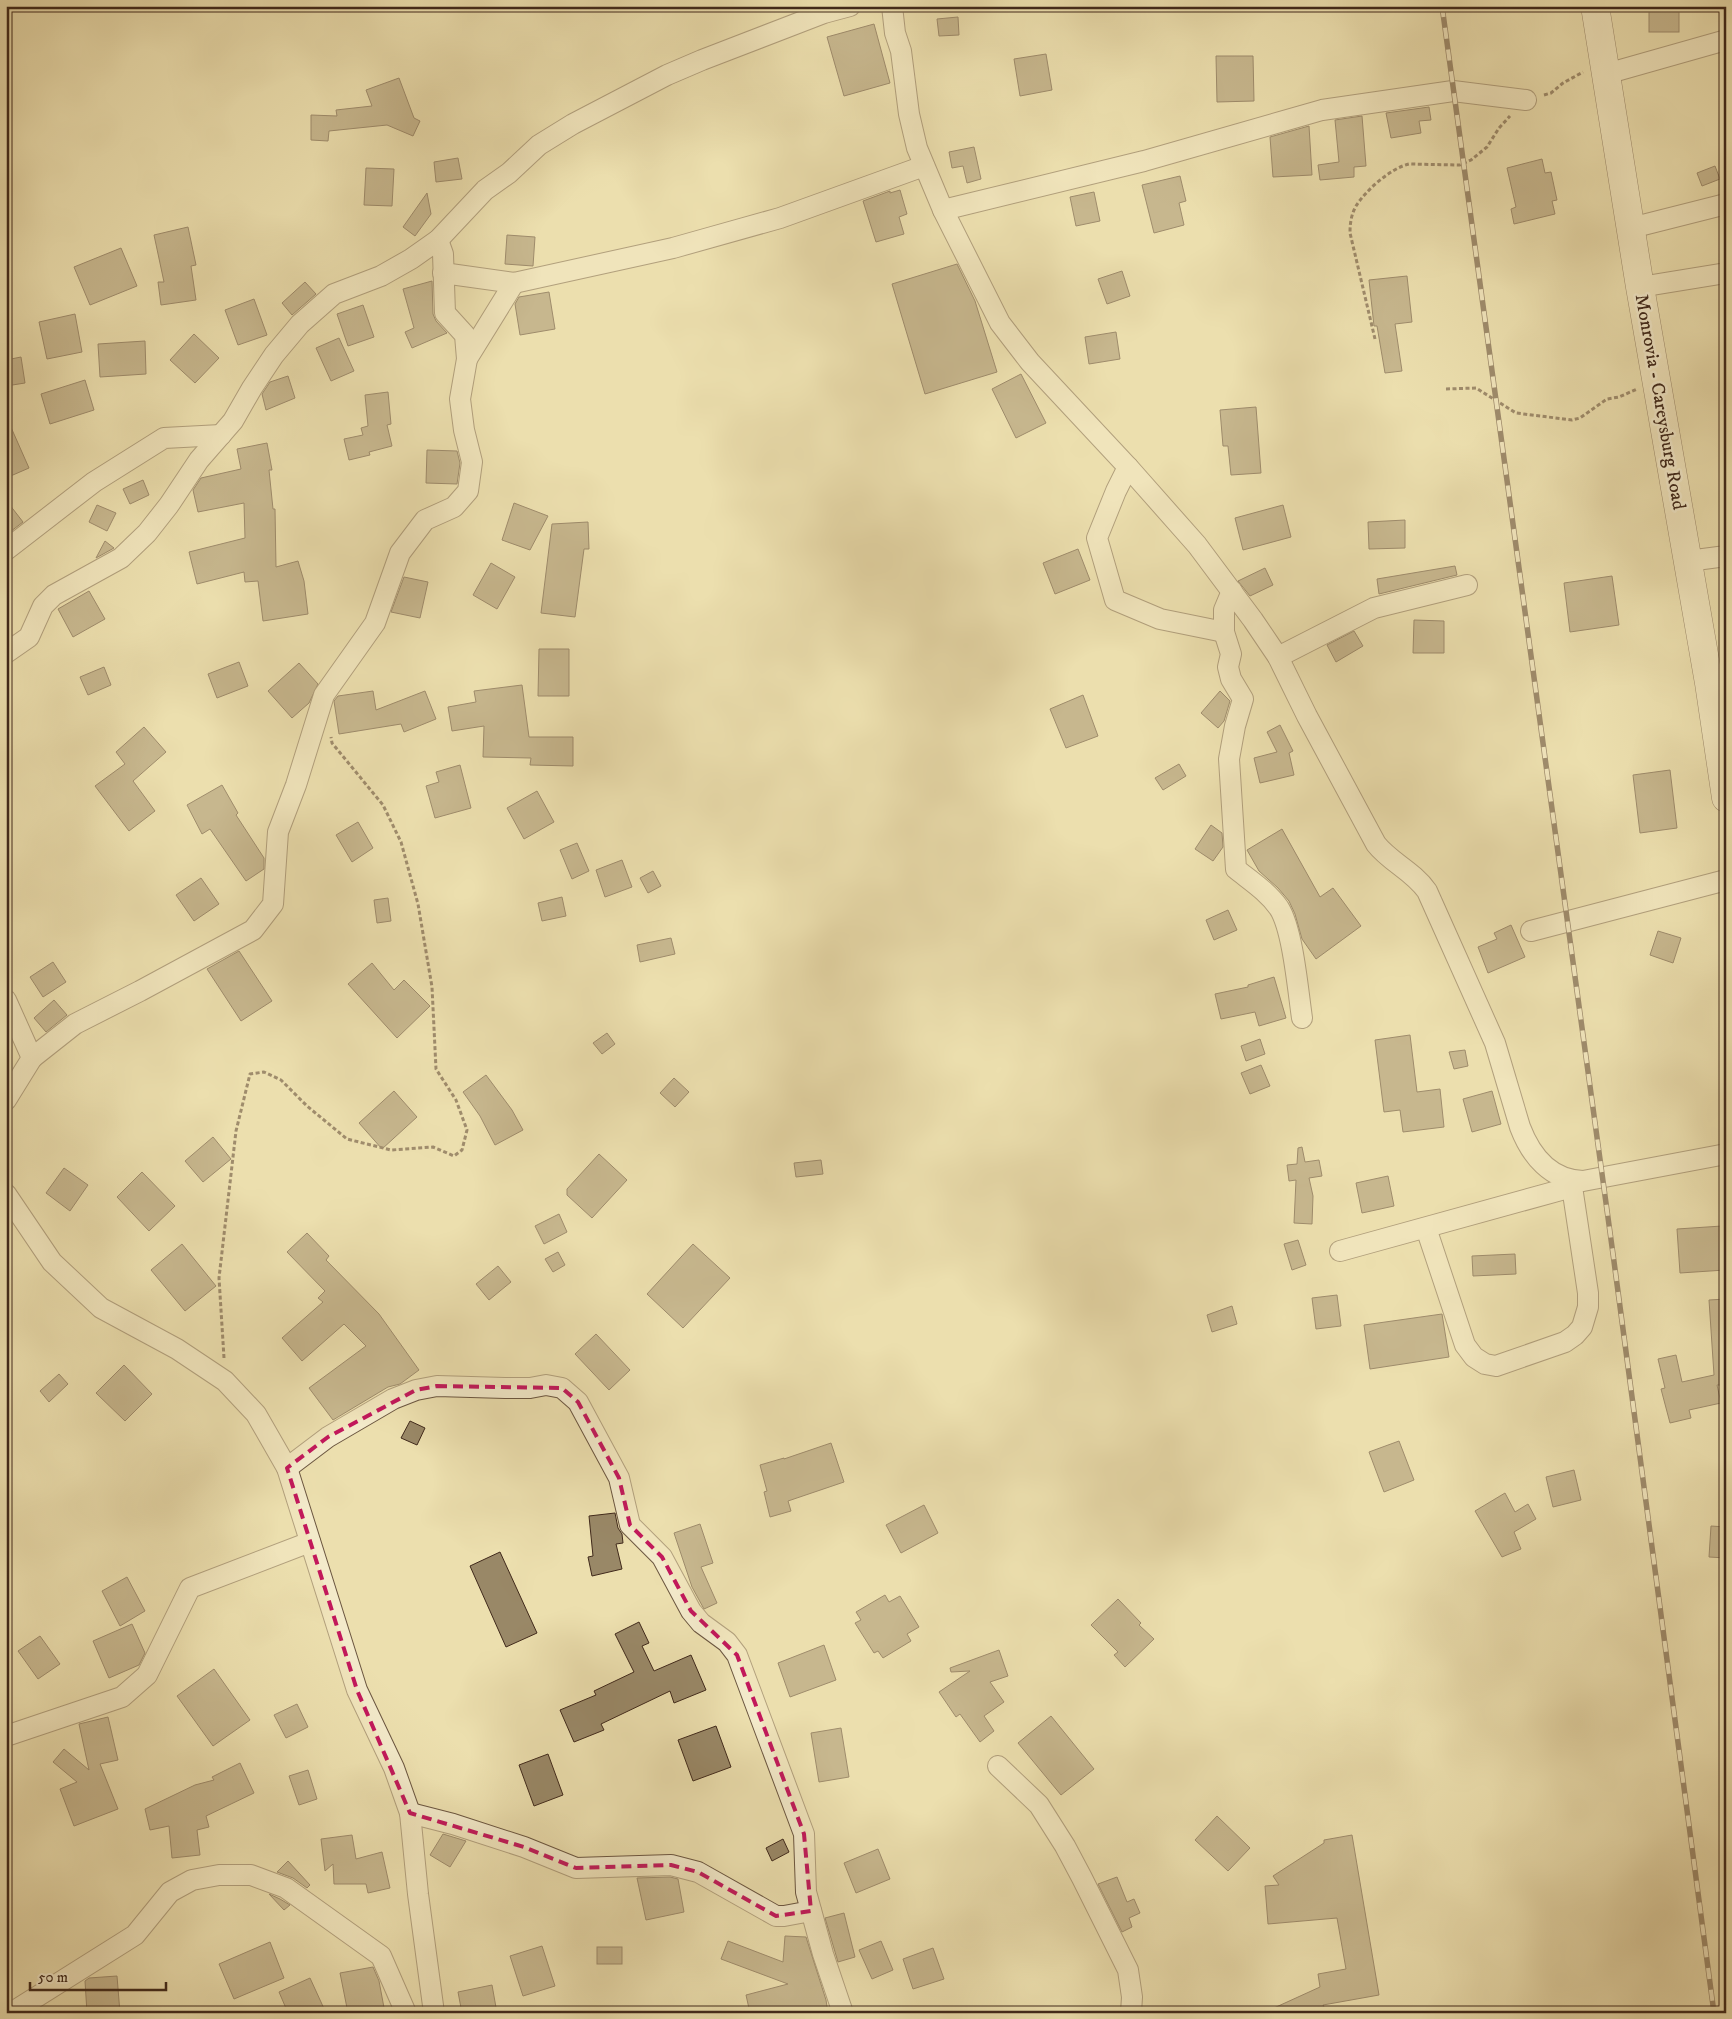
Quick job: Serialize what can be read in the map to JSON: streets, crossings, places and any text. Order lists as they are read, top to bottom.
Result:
{
  "streets": {
    "main road": ["Monrovia - Careysburg Road"]
  },
  "scale_bar": "50 m"
}
